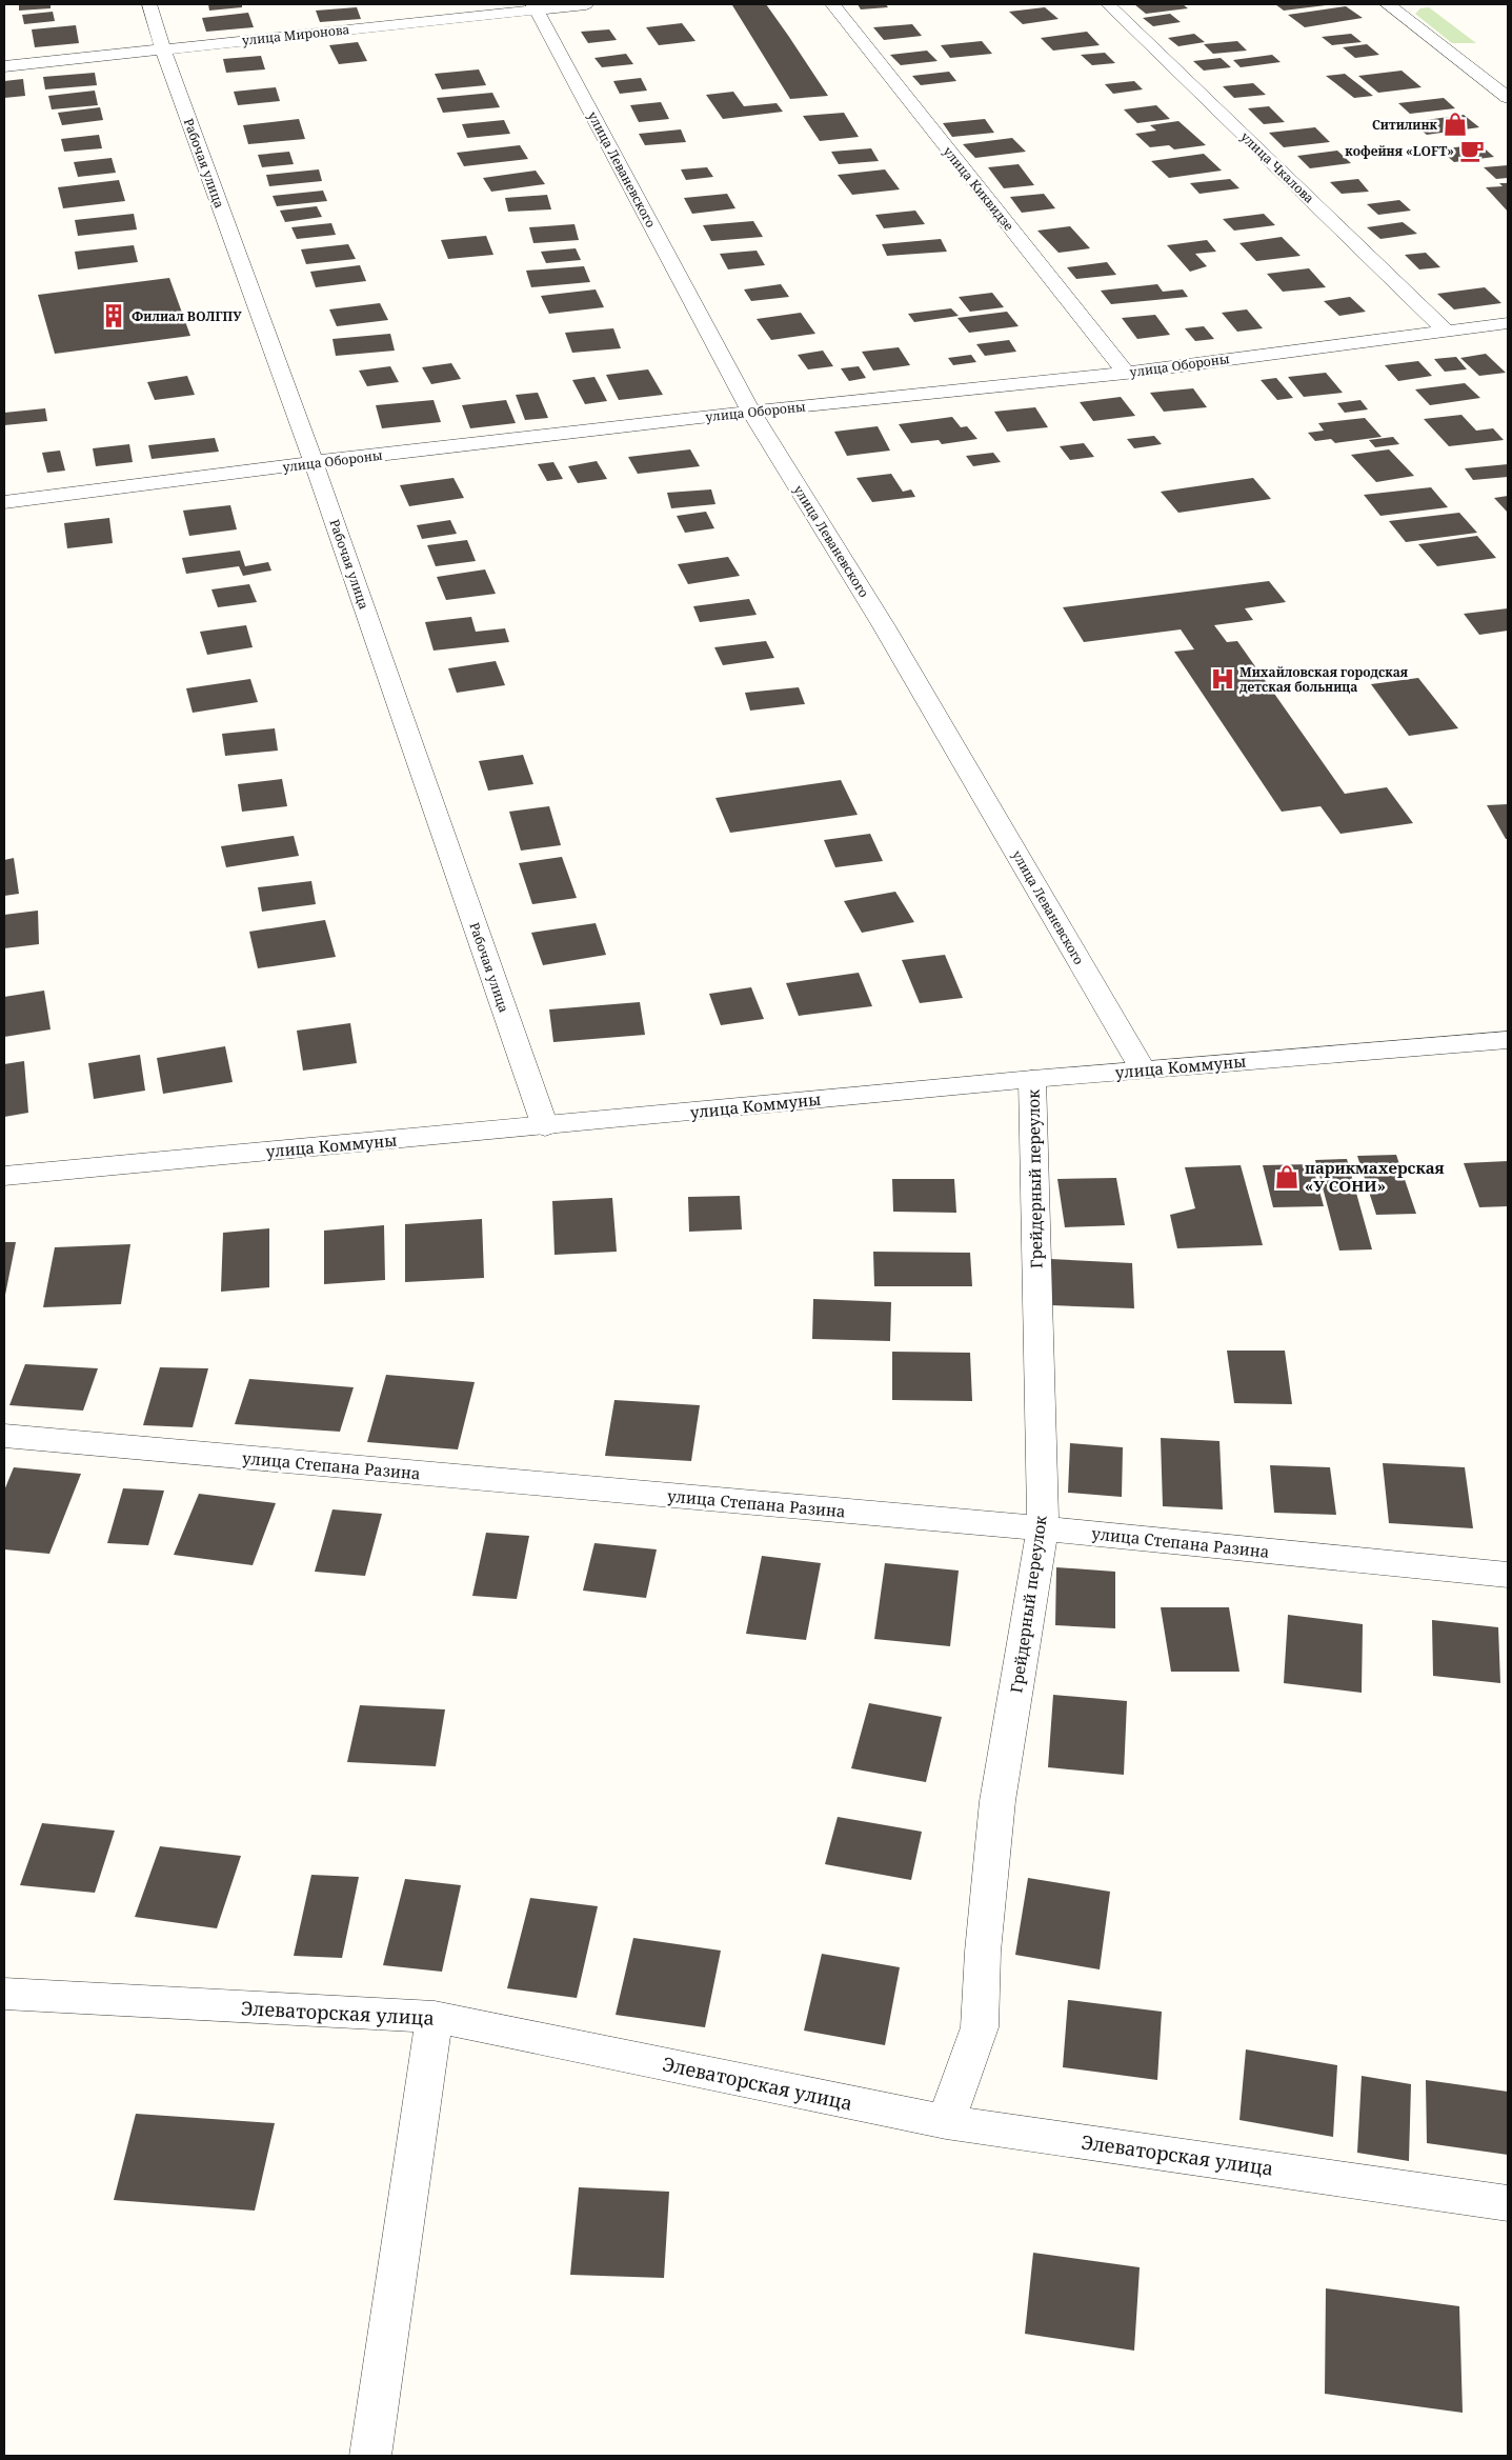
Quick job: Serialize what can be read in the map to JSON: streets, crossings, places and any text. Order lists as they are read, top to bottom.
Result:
{
  "streets": {
    "street": [
      "улица Миронова",
      "Рабочая улица",
      "улица Чкалова",
      "улица Леваневского",
      "улица Киквидзе",
      "улица Обороны",
      "улица Коммуны",
      "Грейдерный переулок",
      "улица Степана Разина",
      "Элеваторская улица"
    ]
  },
  "crossings": [
    ["улица Миронова", "Рабочая улица"],
    ["улица Миронова", "улица Леваневского"],
    ["Рабочая улица", "улица Обороны"],
    ["Рабочая улица", "улица Коммуны"],
    ["улица Чкалова", "улица Обороны"],
    ["улица Леваневского", "улица Обороны"],
    ["улица Леваневского", "улица Коммуны"],
    ["улица Киквидзе", "улица Обороны"],
    ["улица Коммуны", "Грейдерный переулок"],
    ["Грейдерный переулок", "улица Степана Разина"],
    ["Грейдерный переулок", "Элеваторская улица"]
  ],
  "places": {
    "shop": ["Ситилинк", "парикмахерская «У СОНИ»"],
    "cafe": ["кофейня «LOFT»"],
    "building": ["Филиал ВОЛГПУ"],
    "hospital": ["Михайловская городская детская больница"]
  }
}
